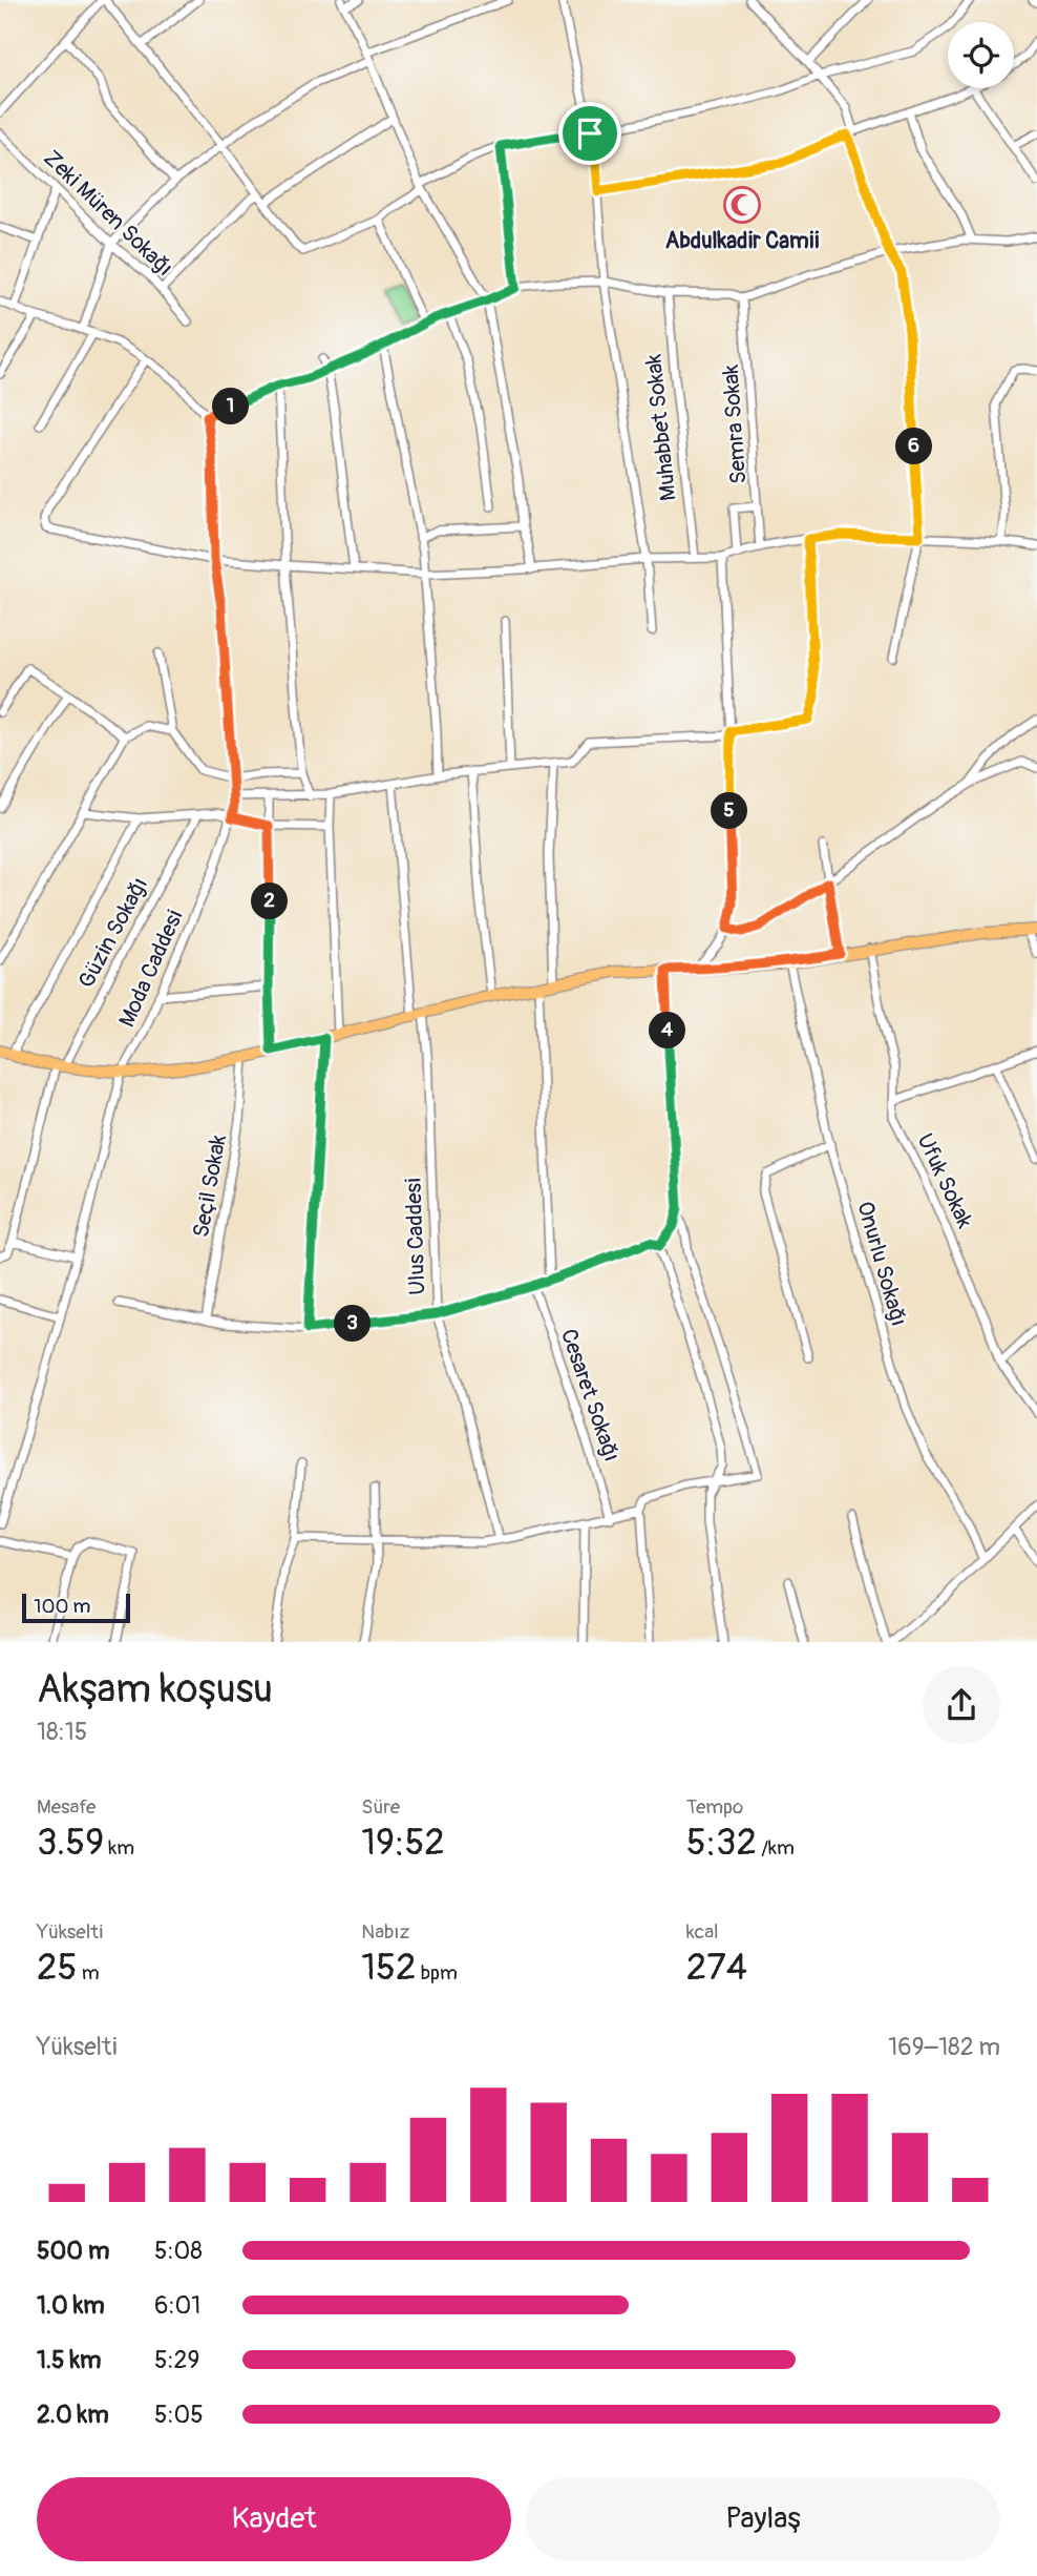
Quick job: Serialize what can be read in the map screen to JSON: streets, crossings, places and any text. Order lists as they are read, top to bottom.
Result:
{
  "streets": {
    "street": [
      "Zeki Müren Sokağı",
      "Semra Sokak",
      "Muhabbet Sokak",
      "Güzin Sokağı",
      "Moda Caddesi",
      "Ufuk Sokak",
      "Seçil Sokak",
      "Ulus Caddesi",
      "Onurlu Sokağı",
      "Cesaret Sokağı"
    ]
  },
  "places": {
    "mosque": ["Abdulkadir Camii"]
  },
  "scale_bar": "100 m",
  "page": {
    "pins": [
      "1",
      "6",
      "5",
      "2",
      "4",
      "3"
    ],
    "scale": "100 m",
    "heading": ["Akşam koşusu", "18:15"],
    "stats": [
      ["Mesafe", "3.59 km"],
      ["Süre", "19:52"],
      ["Tempo", "5:32 /km"],
      ["Yükselti", "25 m"],
      ["Nabız", "152 bpm"],
      ["kcal", "274"]
    ],
    "chart": ["Yükselti", "169–182 m"],
    "list": [
      {
        "name": "500 m",
        "note": "5:08"
      },
      {
        "name": "1.0 km",
        "note": "6:01"
      },
      {
        "name": "1.5 km",
        "note": "5:29"
      },
      {
        "name": "2.0 km",
        "note": "5:05"
      }
    ],
    "buttons": ["Kaydet", "Paylaş"]
  }
}
